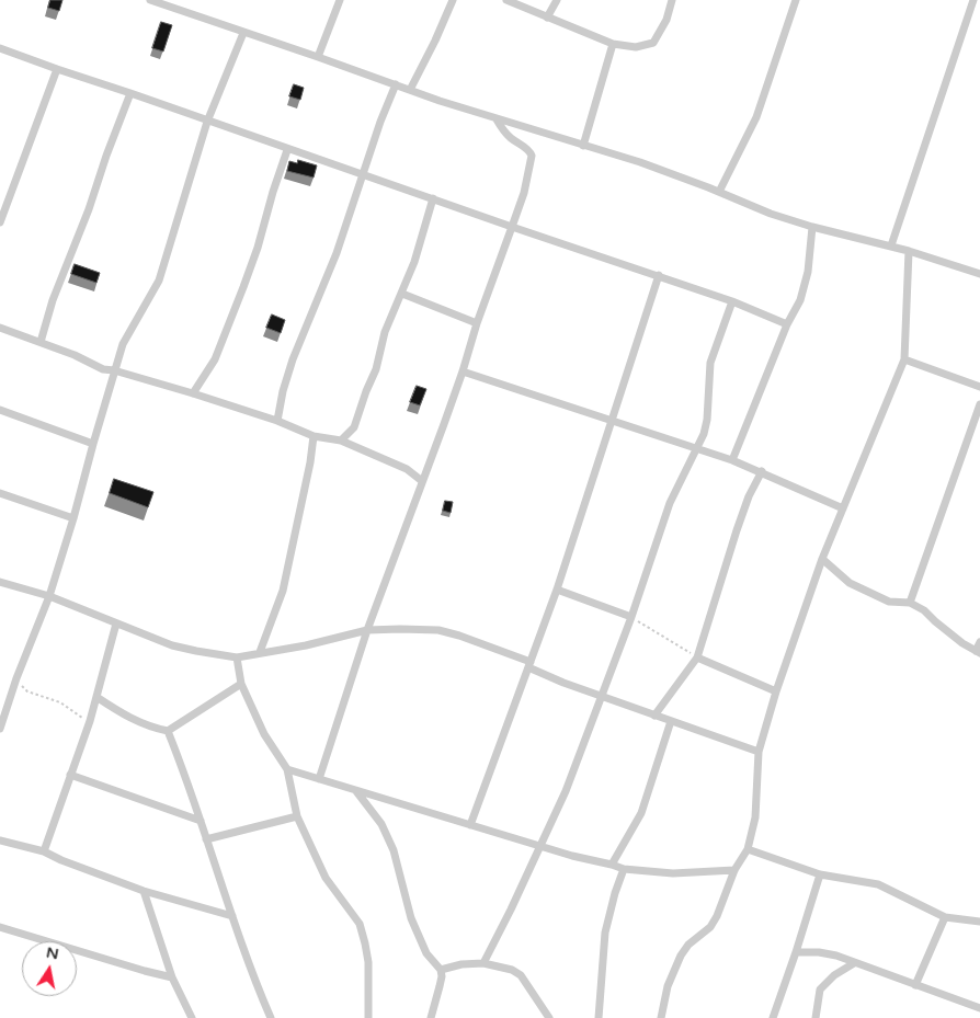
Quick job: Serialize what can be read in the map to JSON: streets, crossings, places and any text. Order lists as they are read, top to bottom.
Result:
{
  "north": "top"
}
